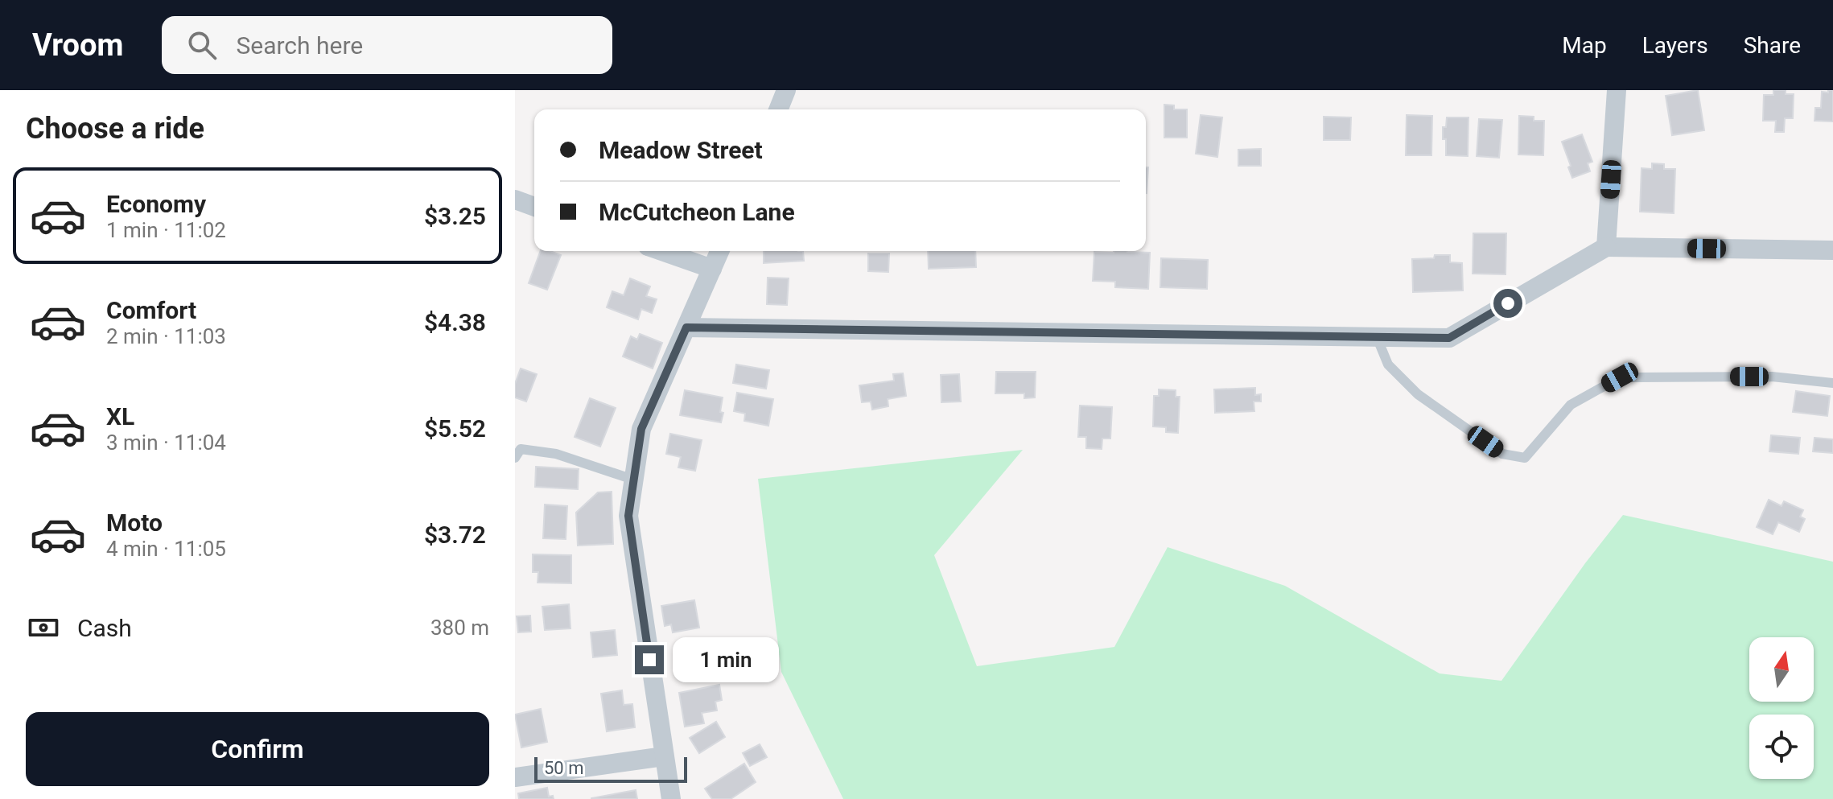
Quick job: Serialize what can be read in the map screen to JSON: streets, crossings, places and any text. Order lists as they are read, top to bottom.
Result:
{
  "scale_bar": "50 m",
  "north": "top",
  "page": {
    "header": "Vroom",
    "search": "Search here",
    "nav": ["Map", "Layers", "Share"],
    "heading": "Choose a ride",
    "banner": ["Meadow Street", "McCutcheon Lane"],
    "list": [
      {
        "name": "Economy",
        "note": "1 min · 11:02",
        "value": "$3.25"
      },
      {
        "name": "Comfort",
        "note": "2 min · 11:03",
        "value": "$4.38"
      },
      {
        "name": "XL",
        "note": "3 min · 11:04",
        "value": "$5.52"
      },
      {
        "name": "Moto",
        "note": "4 min · 11:05",
        "value": "$3.72"
      }
    ],
    "pay": ["Cash", "380 m"],
    "bubble": "1 min",
    "buttons": "Confirm",
    "scale": "50 m"
  }
}
